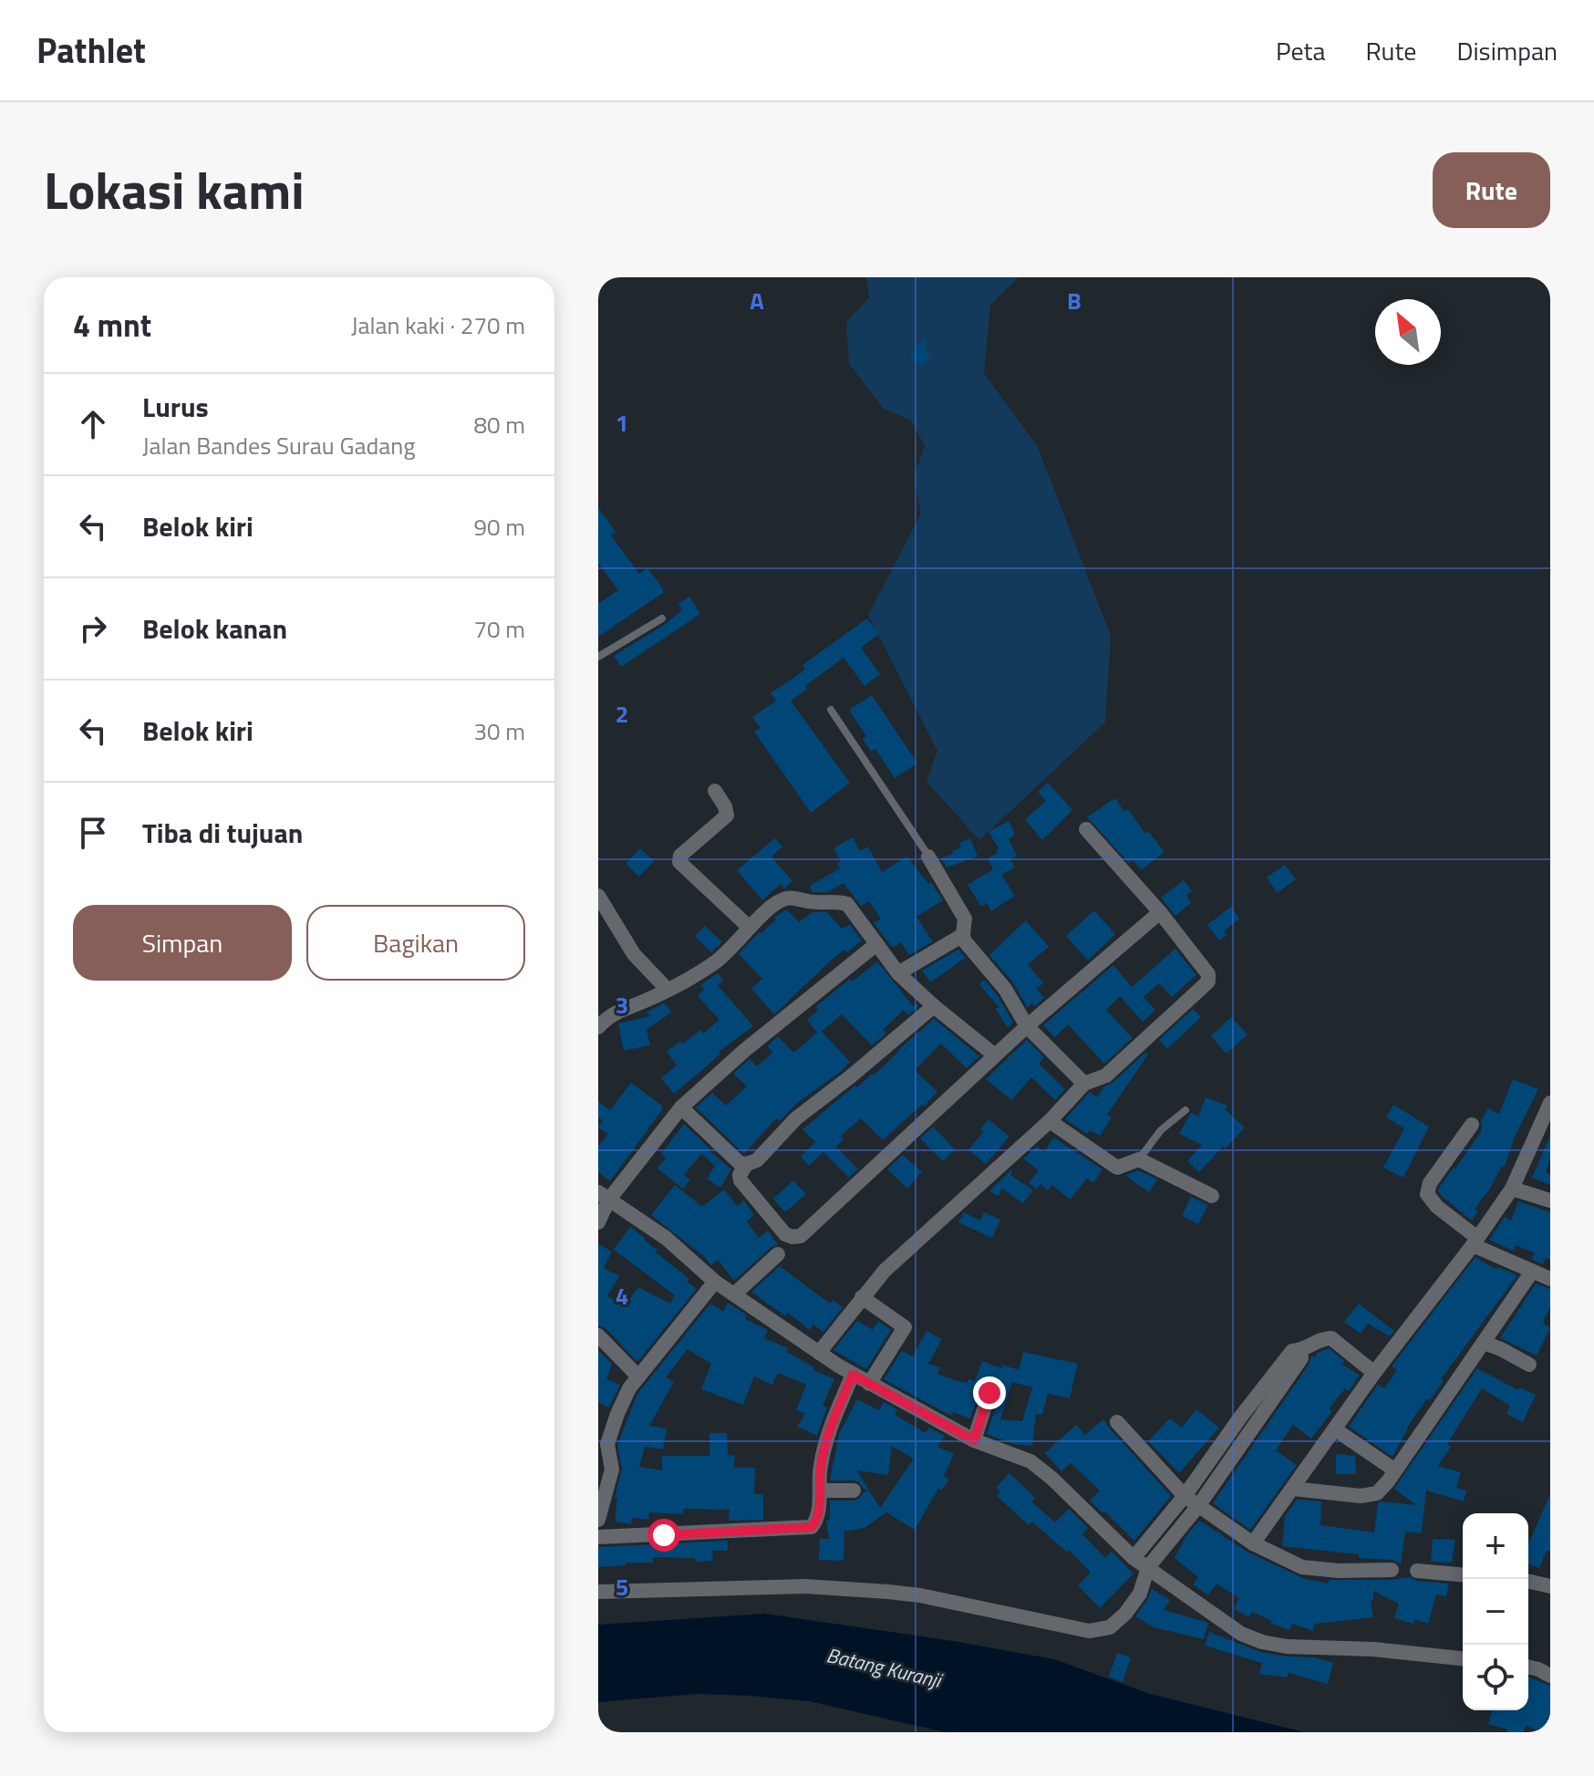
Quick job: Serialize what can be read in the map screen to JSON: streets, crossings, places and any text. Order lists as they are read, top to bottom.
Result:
{
  "water": ["Batang Kuranji"],
  "north": "top left",
  "page": {
    "header": "Pathlet",
    "nav": ["Peta", "Rute", "Disimpan"],
    "title": "Lokasi kami",
    "buttons": [
      "Rute",
      ["Simpan", "Bagikan"]
    ],
    "heading": ["4 mnt", "Jalan kaki · 270 m"],
    "list": [
      ["Lurus", "Jalan Bandes Surau Gadang", "80 m"],
      ["Belok kiri", "90 m"],
      ["Belok kanan", "70 m"],
      ["Belok kiri", "30 m"],
      "Tiba di tujuan"
    ],
    "map_buttons": ["+", "−"]
  },
  "grid": {
    "columns": ["A", "B"],
    "rows": [
      "1",
      "2",
      "3",
      "4",
      "5"
    ]
  }
}
